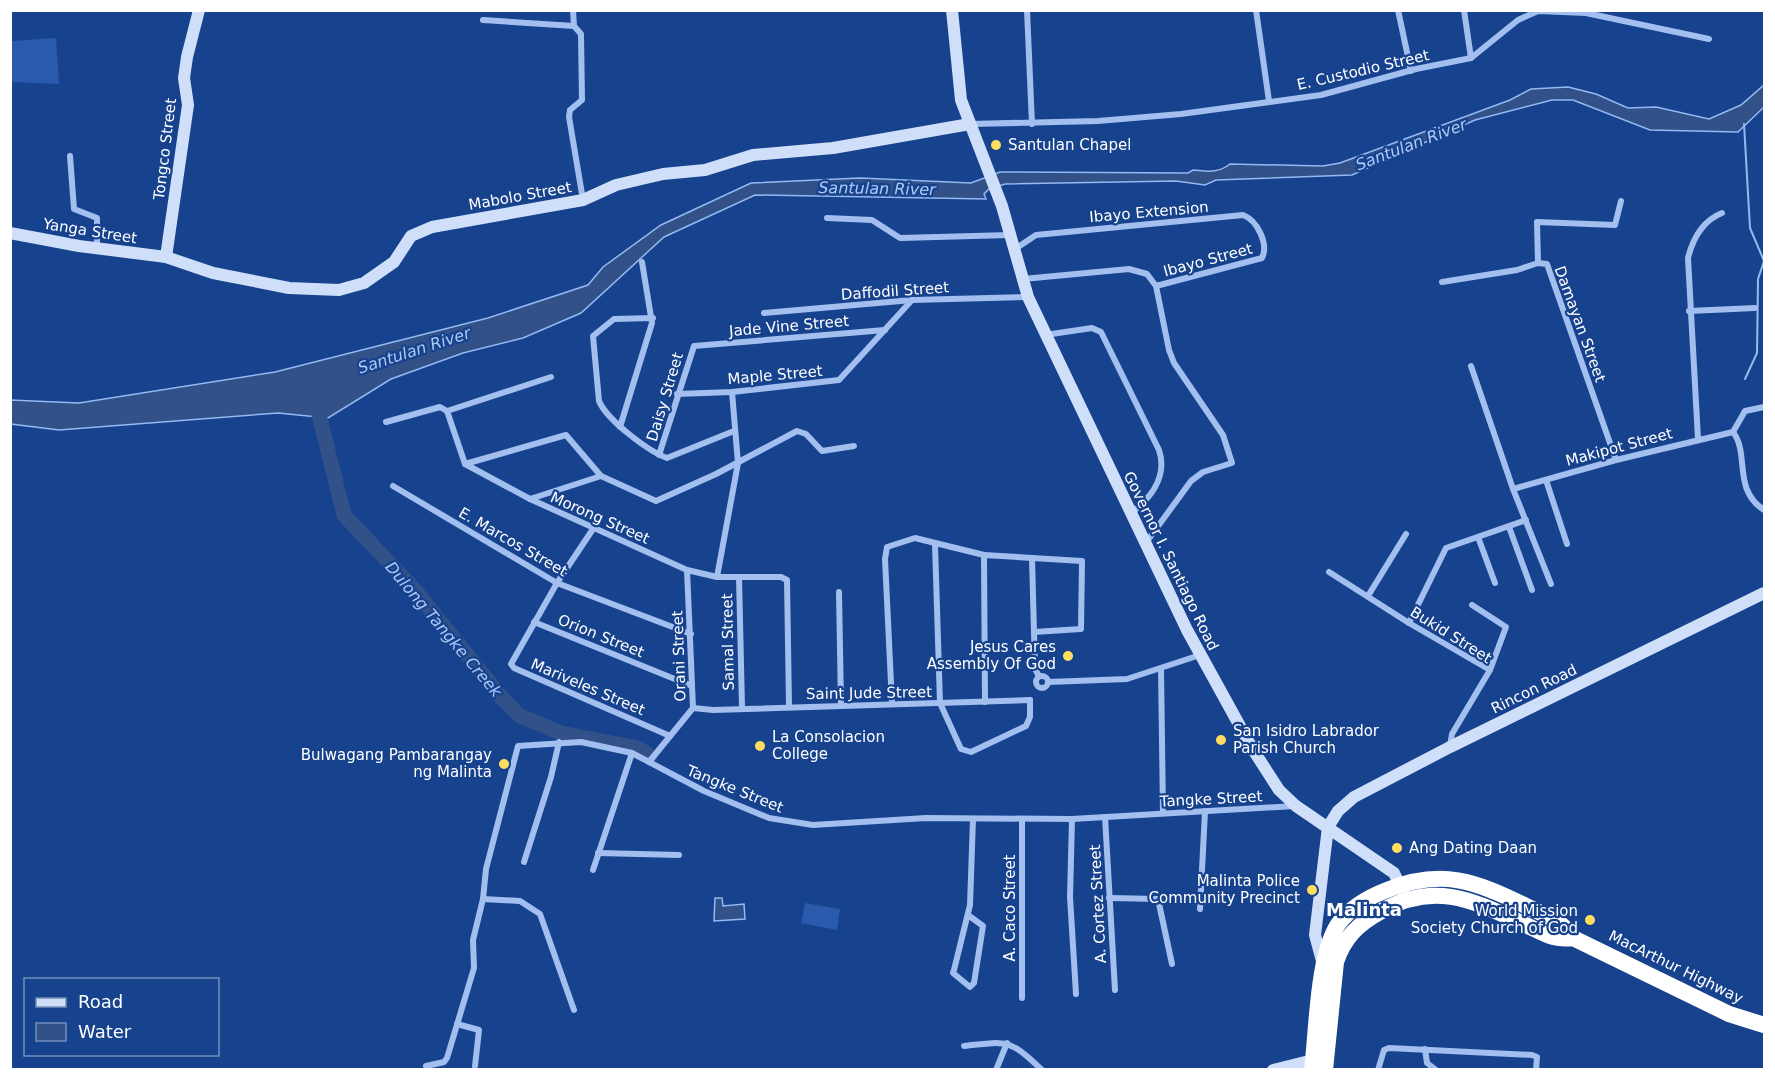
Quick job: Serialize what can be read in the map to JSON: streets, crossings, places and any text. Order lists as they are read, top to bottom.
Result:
{
  "streets": {
    "highway": ["MacArthur Highway"],
    "street": [
      "E. Custodio Street",
      "Tongco Street",
      "Mabolo Street",
      "Ibayo Extension",
      "Yanga Street",
      "Ibayo Street",
      "Daffodil Street",
      "Damayan Street",
      "Jade Vine Street",
      "Maple Street",
      "Daisy Street",
      "Makipot Street",
      "Morong Street",
      "E. Marcos Street",
      "Governor I. Santiago Road",
      "Bukid Street",
      "Orion Street",
      "Samal Street",
      "Orani Street",
      "Mariveles Street",
      "Rincon Road",
      "Saint Jude Street",
      "Tangke Street",
      "A. Cortez Street",
      "A. Caco Street"
    ]
  },
  "crossings": [
    ["E. Custodio Street", "Mabolo Street"],
    ["E. Custodio Street", "Governor I. Santiago Road"],
    ["Tongco Street", "Mabolo Street"],
    ["Tongco Street", "Yanga Street"],
    ["Mabolo Street", "Yanga Street"],
    ["Mabolo Street", "Governor I. Santiago Road"],
    ["Ibayo Extension", "Ibayo Street"],
    ["Ibayo Extension", "Governor I. Santiago Road"],
    ["Ibayo Street", "Governor I. Santiago Road"],
    ["Daffodil Street", "Maple Street"],
    ["Daffodil Street", "Governor I. Santiago Road"],
    ["Damayan Street", "Makipot Street"],
    ["Jade Vine Street", "Maple Street"],
    ["Jade Vine Street", "Daisy Street"],
    ["Maple Street", "Daisy Street"],
    ["Morong Street", "Samal Street"],
    ["Morong Street", "Orani Street"],
    ["Morong Street", "Mariveles Street"],
    ["Morong Street", "Saint Jude Street"],
    ["E. Marcos Street", "Orani Street"],
    ["E. Marcos Street", "Mariveles Street"],
    ["Governor I. Santiago Road", "Rincon Road"],
    ["Governor I. Santiago Road", "Tangke Street"],
    ["Governor I. Santiago Road", "MacArthur Highway"],
    ["Bukid Street", "Rincon Road"],
    ["Orion Street", "Orani Street"],
    ["Orion Street", "Mariveles Street"],
    ["Samal Street", "Saint Jude Street"],
    ["Orani Street", "Mariveles Street"],
    ["Orani Street", "Saint Jude Street"],
    ["Orani Street", "Tangke Street"],
    ["Tangke Street", "A. Cortez Street"],
    ["Tangke Street", "A. Caco Street"]
  ],
  "districts": ["Malinta"],
  "water": ["Santulan River", "Dulong Tangke Creek"],
  "places": [
    "Santulan Chapel",
    "Jesus Cares Assembly Of God",
    "San Isidro Labrador Parish Church",
    "La Consolacion College",
    "Bulwagang Pambarangay ng Malinta",
    "Ang Dating Daan",
    "Malinta Police Community Precinct",
    "World Mission Society Church of God"
  ],
  "legend": ["Road", "Water"]
}
